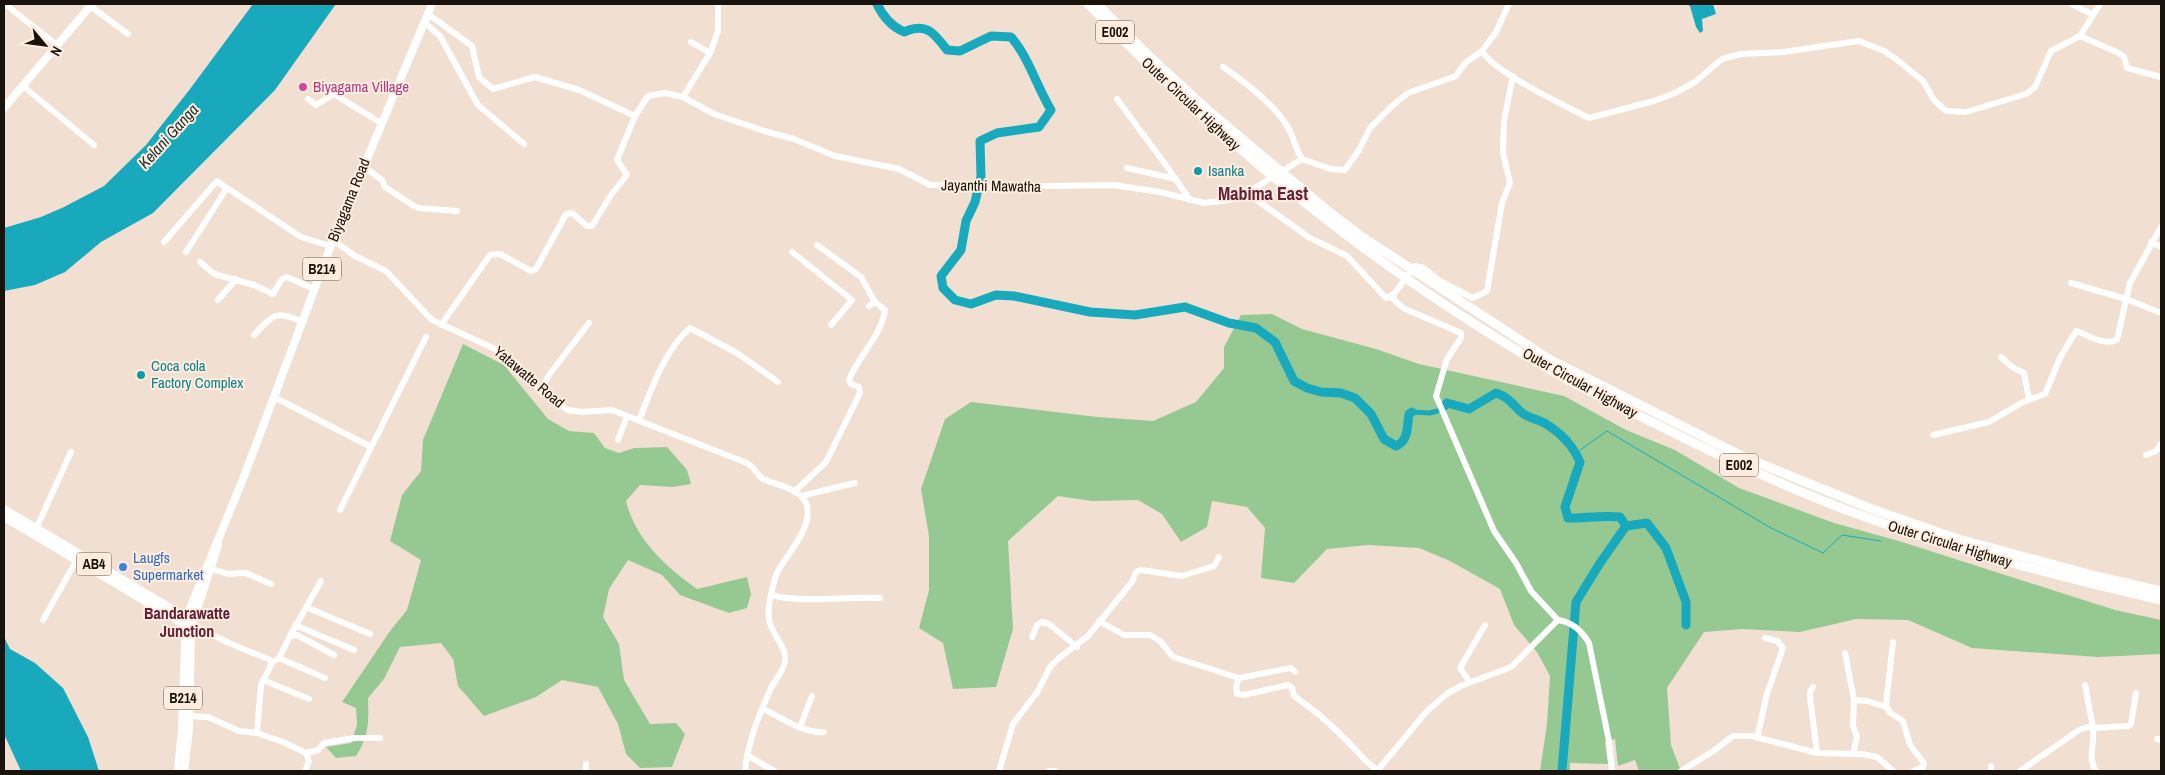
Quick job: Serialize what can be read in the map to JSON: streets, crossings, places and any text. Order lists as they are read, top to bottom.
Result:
{
  "streets": {
    "highway": ["E002", "Outer Circular Highway"],
    "main road": ["Biyagama Road", "B214", "AB4"],
    "street": ["Jayanthi Mawatha", "Yatawatte Road"]
  },
  "crossings": [
    ["Jayanthi Mawatha", "Yatawatte Road"],
    ["Biyagama Road", "B214"],
    ["Biyagama Road", "Yatawatte Road"],
    ["Biyagama Road", "AB4"],
    ["B214", "AB4"]
  ],
  "districts": ["Mabima East", "Bandarawatte Junction"],
  "water": ["Kelani Ganga"],
  "places": [
    "Biyagama Village",
    "Isanka",
    "Coca cola Factory Complex",
    "Laugfs Supermarket"
  ],
  "north": "bottom right"
}
